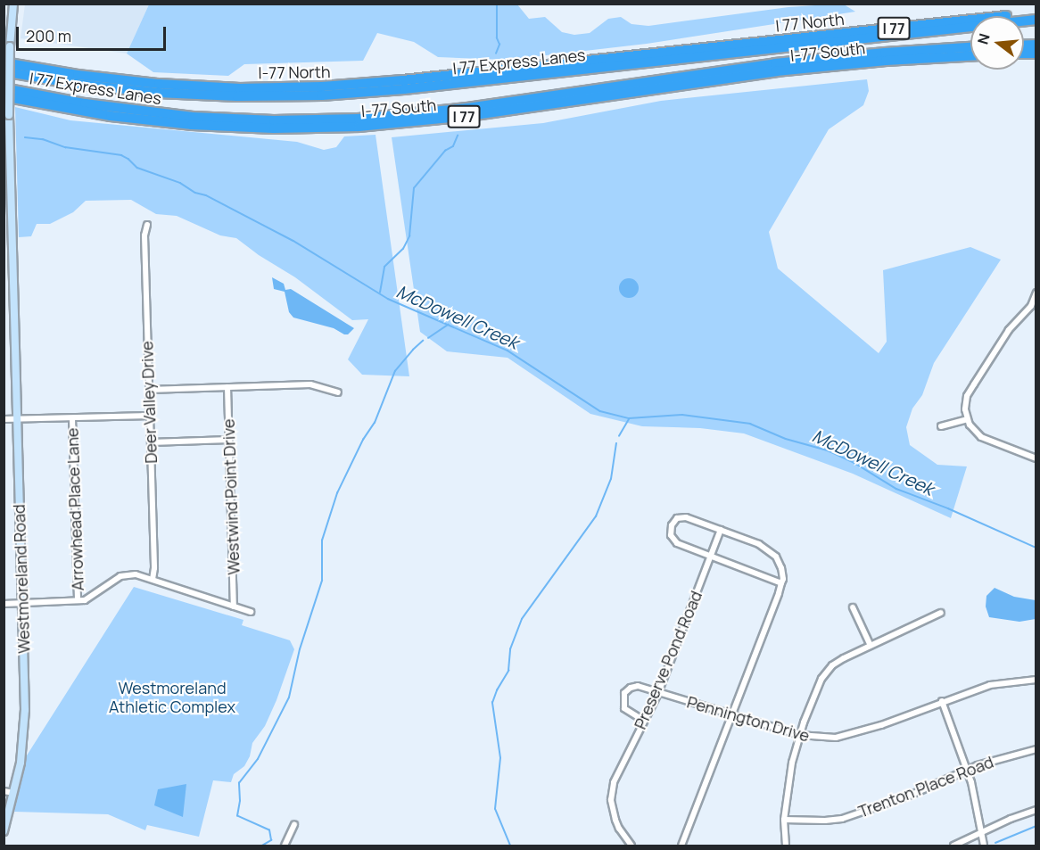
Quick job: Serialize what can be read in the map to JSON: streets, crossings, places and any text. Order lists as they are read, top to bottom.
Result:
{
  "streets": {
    "highway": [
      "I 77 North",
      "I 77",
      "I-77 South",
      "I 77 Express Lanes",
      "I-77 North"
    ],
    "street": [
      "Deer Valley Drive",
      "Westwind Point Drive",
      "Arrowhead Place Lane",
      "Westmoreland Road",
      "Preserve Pond Road",
      "Pennington Drive",
      "Trenton Place Road"
    ]
  },
  "crossings": [
    ["I 77 North", "I-77 North"],
    ["I 77", "I-77 South"],
    ["Preserve Pond Road", "Pennington Drive"]
  ],
  "water": ["McDowell Creek"],
  "parks": ["Westmoreland Athletic Complex"],
  "scale_bar": "200 m",
  "north": "left"
}
